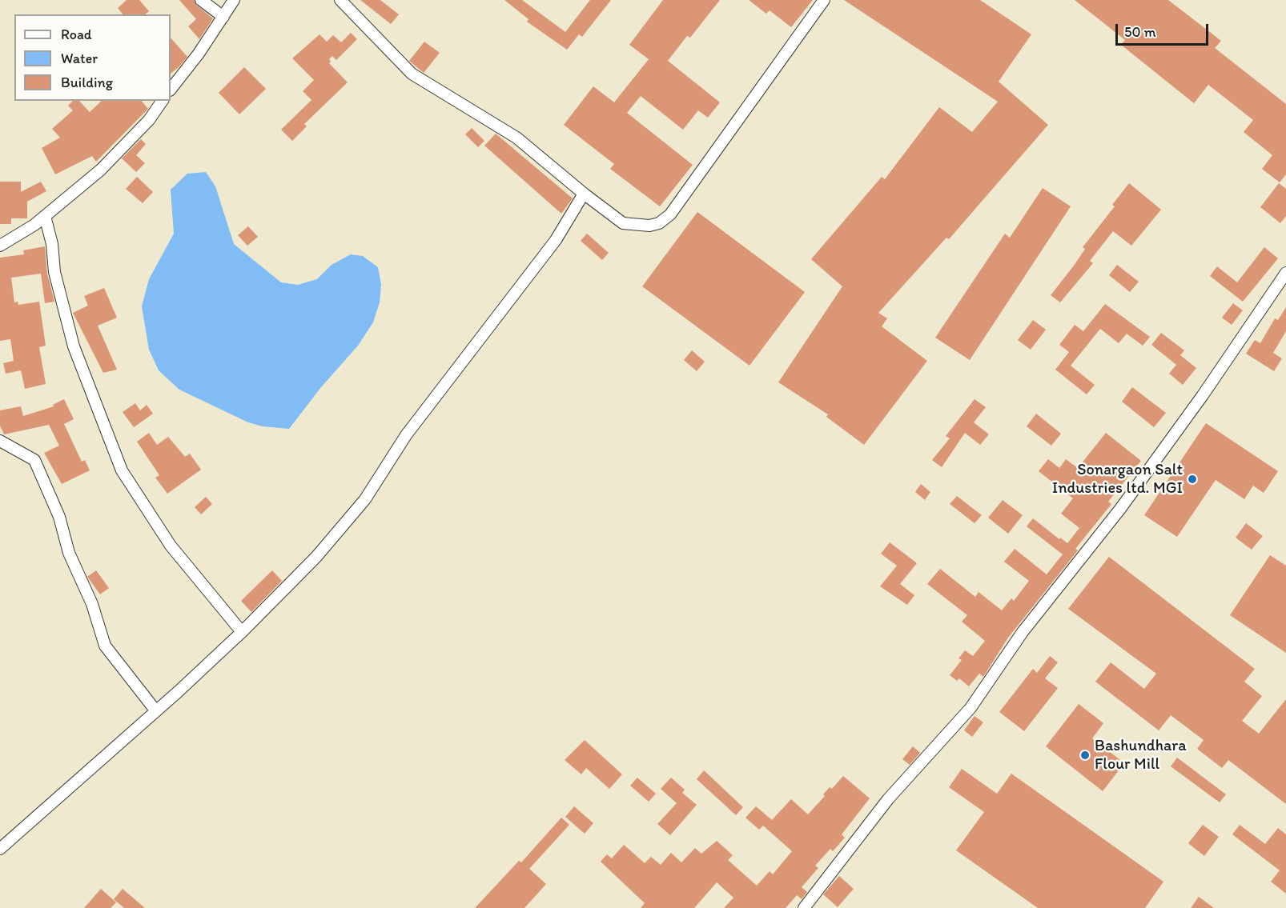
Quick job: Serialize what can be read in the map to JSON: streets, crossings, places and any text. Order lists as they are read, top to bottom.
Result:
{
  "places": ["Sonargaon Salt Industries ltd. MGI", "Bashundhara Flour Mill"],
  "legend": ["Road", "Water", "Building"],
  "scale_bar": "50 m"
}
